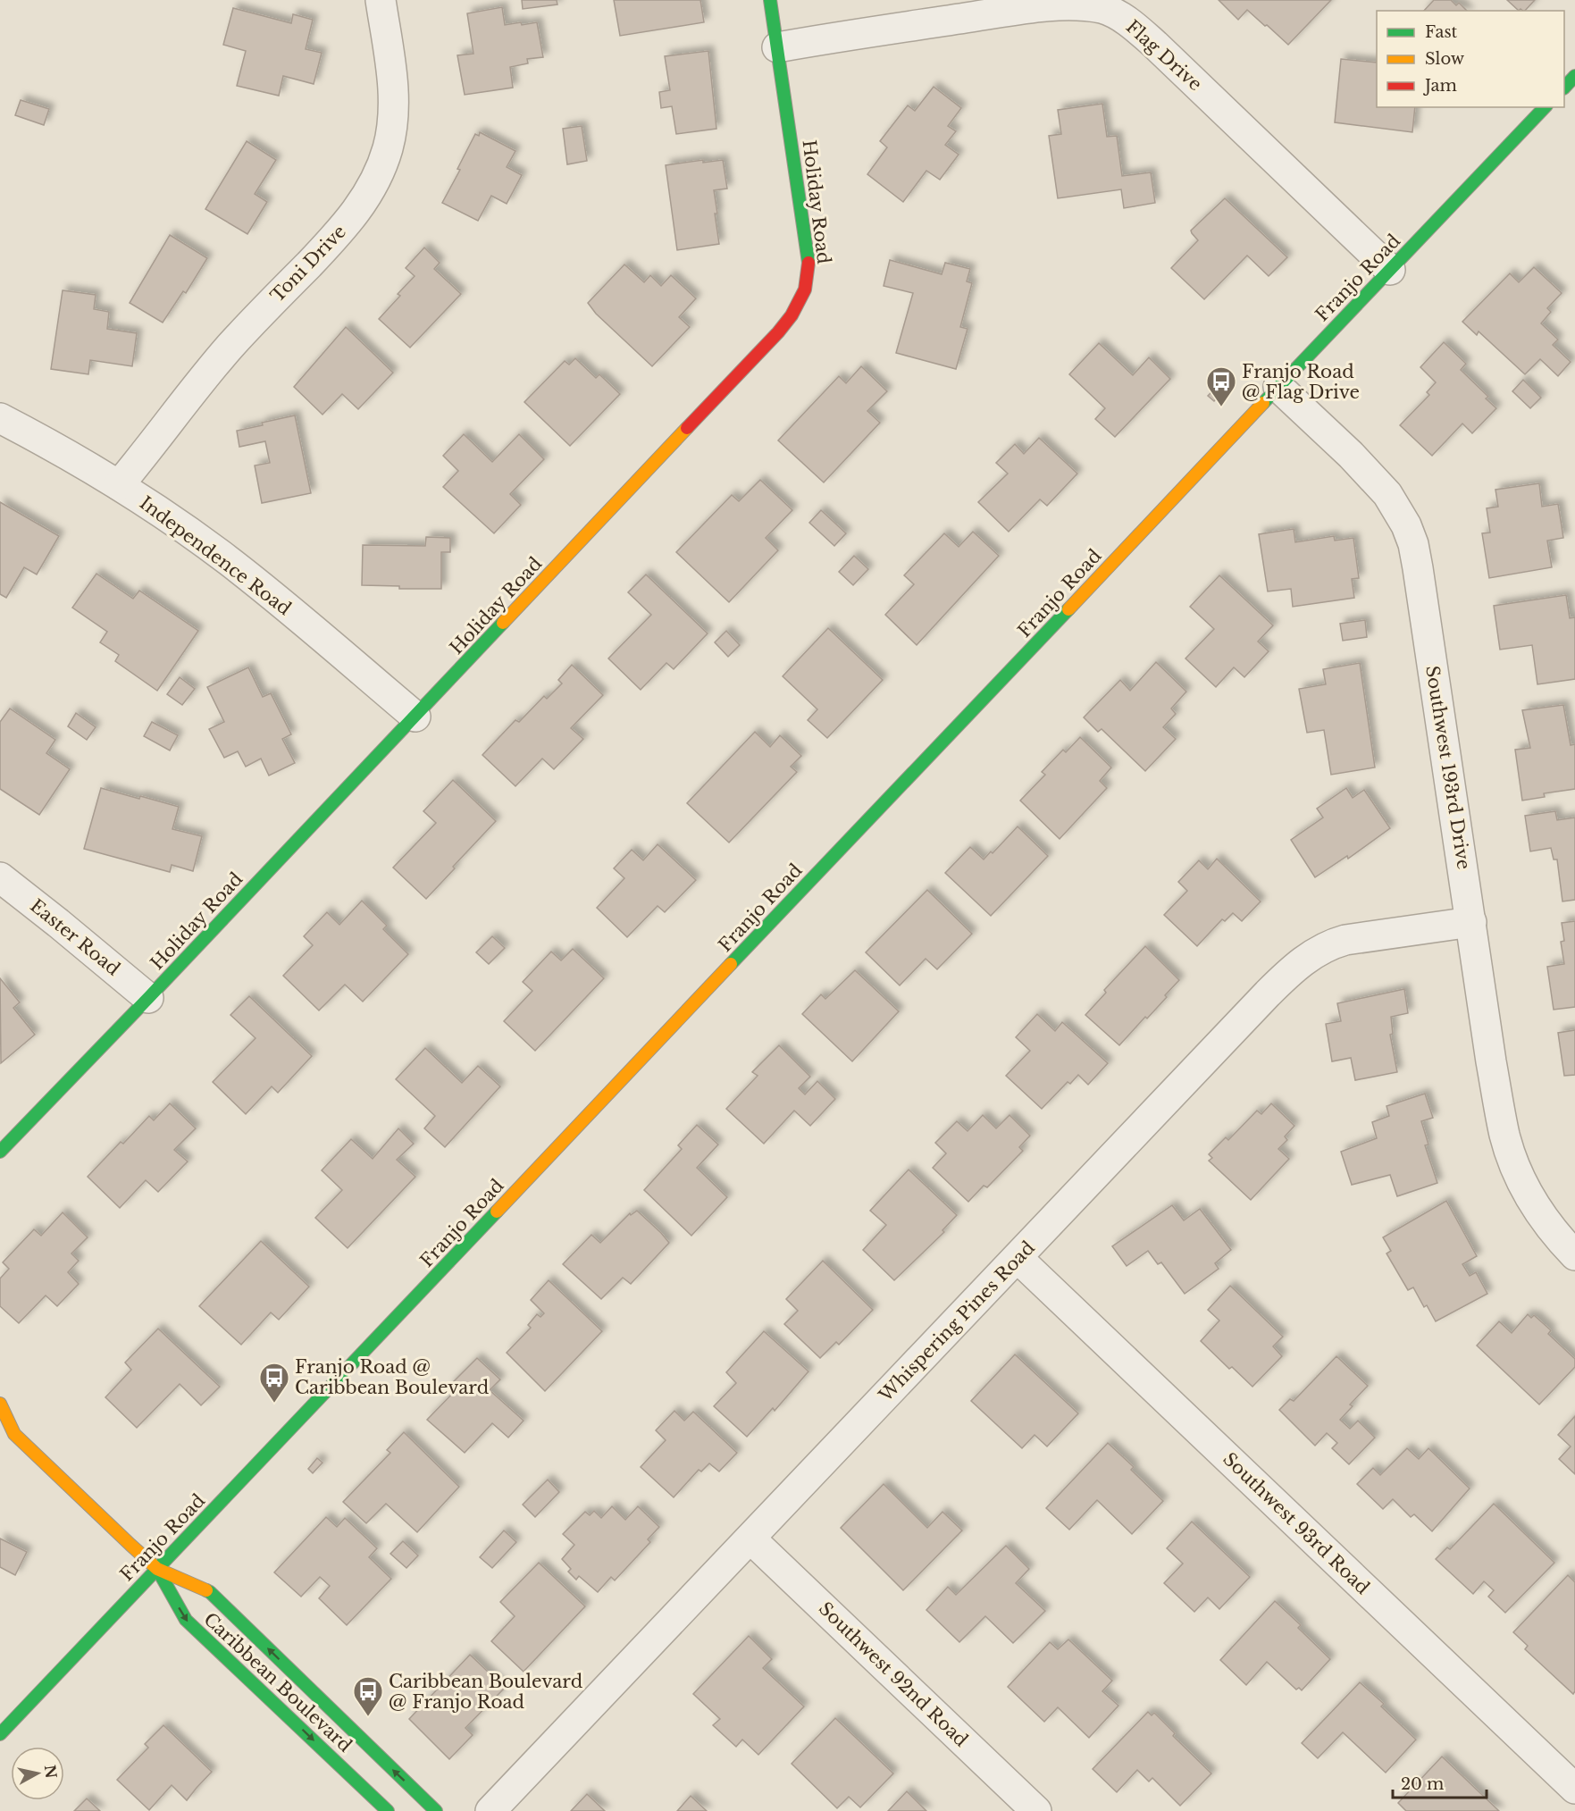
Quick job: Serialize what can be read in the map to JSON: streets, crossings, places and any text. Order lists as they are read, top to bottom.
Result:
{
  "streets": {
    "street": [
      "Flag Drive",
      "Holiday Road",
      "Toni Drive",
      "Franjo Road",
      "Independence Road",
      "Southwest 193rd Drive",
      "Easter Road",
      "Whispering Pines Road",
      "Southwest 93rd Road",
      "Southwest 92nd Road",
      "Caribbean Boulevard"
    ]
  },
  "crossings": [
    ["Flag Drive", "Holiday Road"],
    ["Flag Drive", "Franjo Road"],
    ["Holiday Road", "Independence Road"],
    ["Holiday Road", "Easter Road"],
    ["Toni Drive", "Independence Road"],
    ["Franjo Road", "Southwest 193rd Drive"],
    ["Franjo Road", "Caribbean Boulevard"],
    ["Southwest 193rd Drive", "Whispering Pines Road"],
    ["Whispering Pines Road", "Southwest 93rd Road"],
    ["Whispering Pines Road", "Southwest 92nd Road"]
  ],
  "places": {
    "bus stop": ["Franjo Road @ Flag Drive", "Franjo Road @ Caribbean Boulevard", "Caribbean Boulevard @ Franjo Road"]
  },
  "legend": ["Fast", "Slow", "Jam"],
  "scale_bar": "20 m",
  "north": "right"
}
